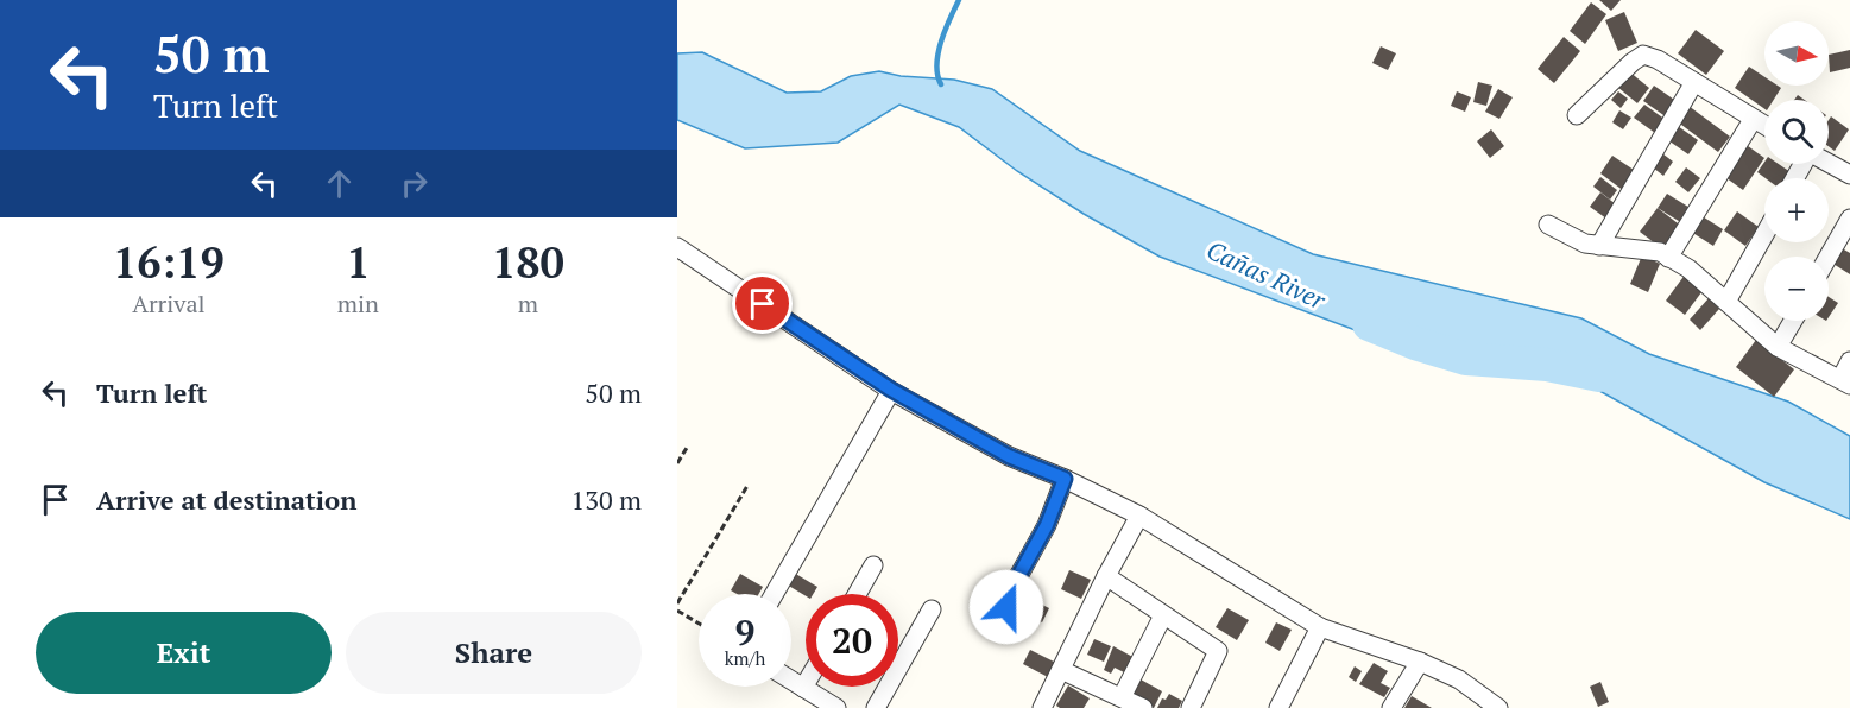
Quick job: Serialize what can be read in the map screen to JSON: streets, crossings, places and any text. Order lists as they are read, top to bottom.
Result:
{
  "water": ["Cañas River"],
  "north": "right",
  "page": {
    "turn": ["50 m", "Turn left"],
    "map_buttons": ["+", "−"],
    "eta": [
      "16:19",
      "Arrival",
      "1",
      "min",
      "180",
      "m"
    ],
    "list": [
      {
        "name": "Turn left",
        "value": "50 m"
      },
      {
        "name": "Arrive at destination",
        "value": "130 m"
      }
    ],
    "speed": "9 km/h",
    "limit": "20",
    "buttons": ["Exit", "Share"]
  }
}
